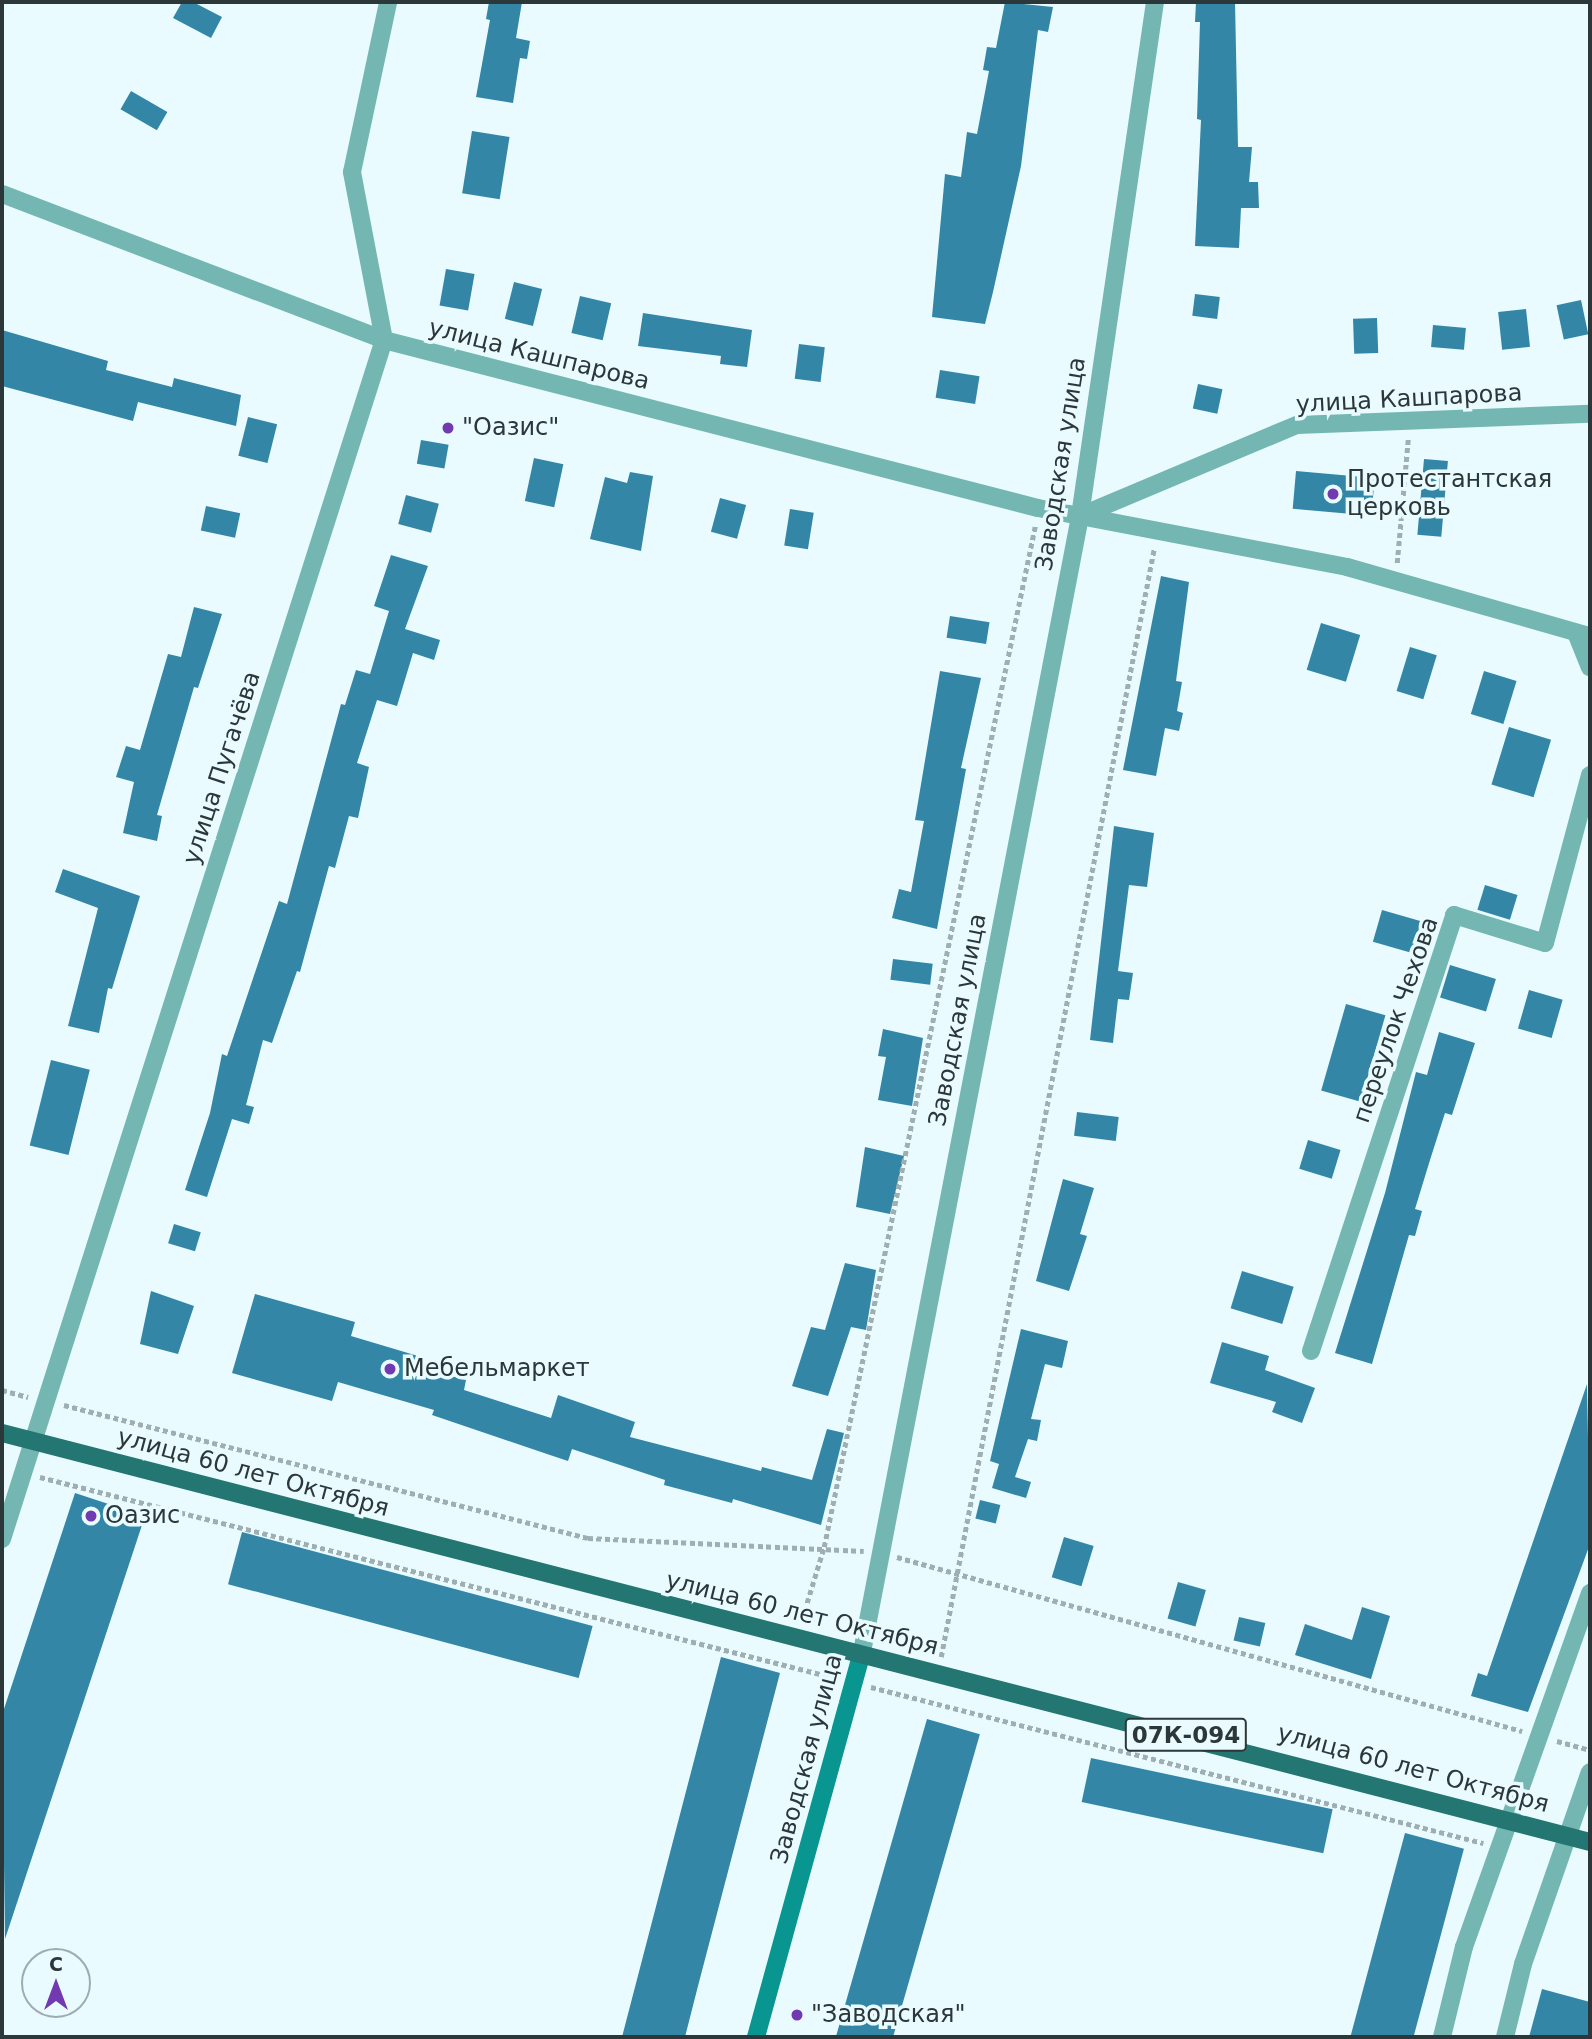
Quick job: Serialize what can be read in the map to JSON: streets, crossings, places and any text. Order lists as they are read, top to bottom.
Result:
{
  "streets": {
    "main road": ["улица 60 лет Октября", "07К-094"],
    "street": [
      "улица Кашпарова",
      "Заводская улица",
      "улица Пугачёва",
      "переулок Чехова"
    ]
  },
  "crossings": [
    ["улица Кашпарова", "Заводская улица"],
    ["улица Кашпарова", "улица Пугачёва"],
    ["Заводская улица", "улица 60 лет Октября"],
    ["улица Пугачёва", "улица 60 лет Октября"]
  ],
  "places": [
    "\"Оазис\"",
    "Протестантская церковь",
    "Мебельмаркет",
    "Оазис",
    "\"Заводская\""
  ],
  "north": "top"
}
